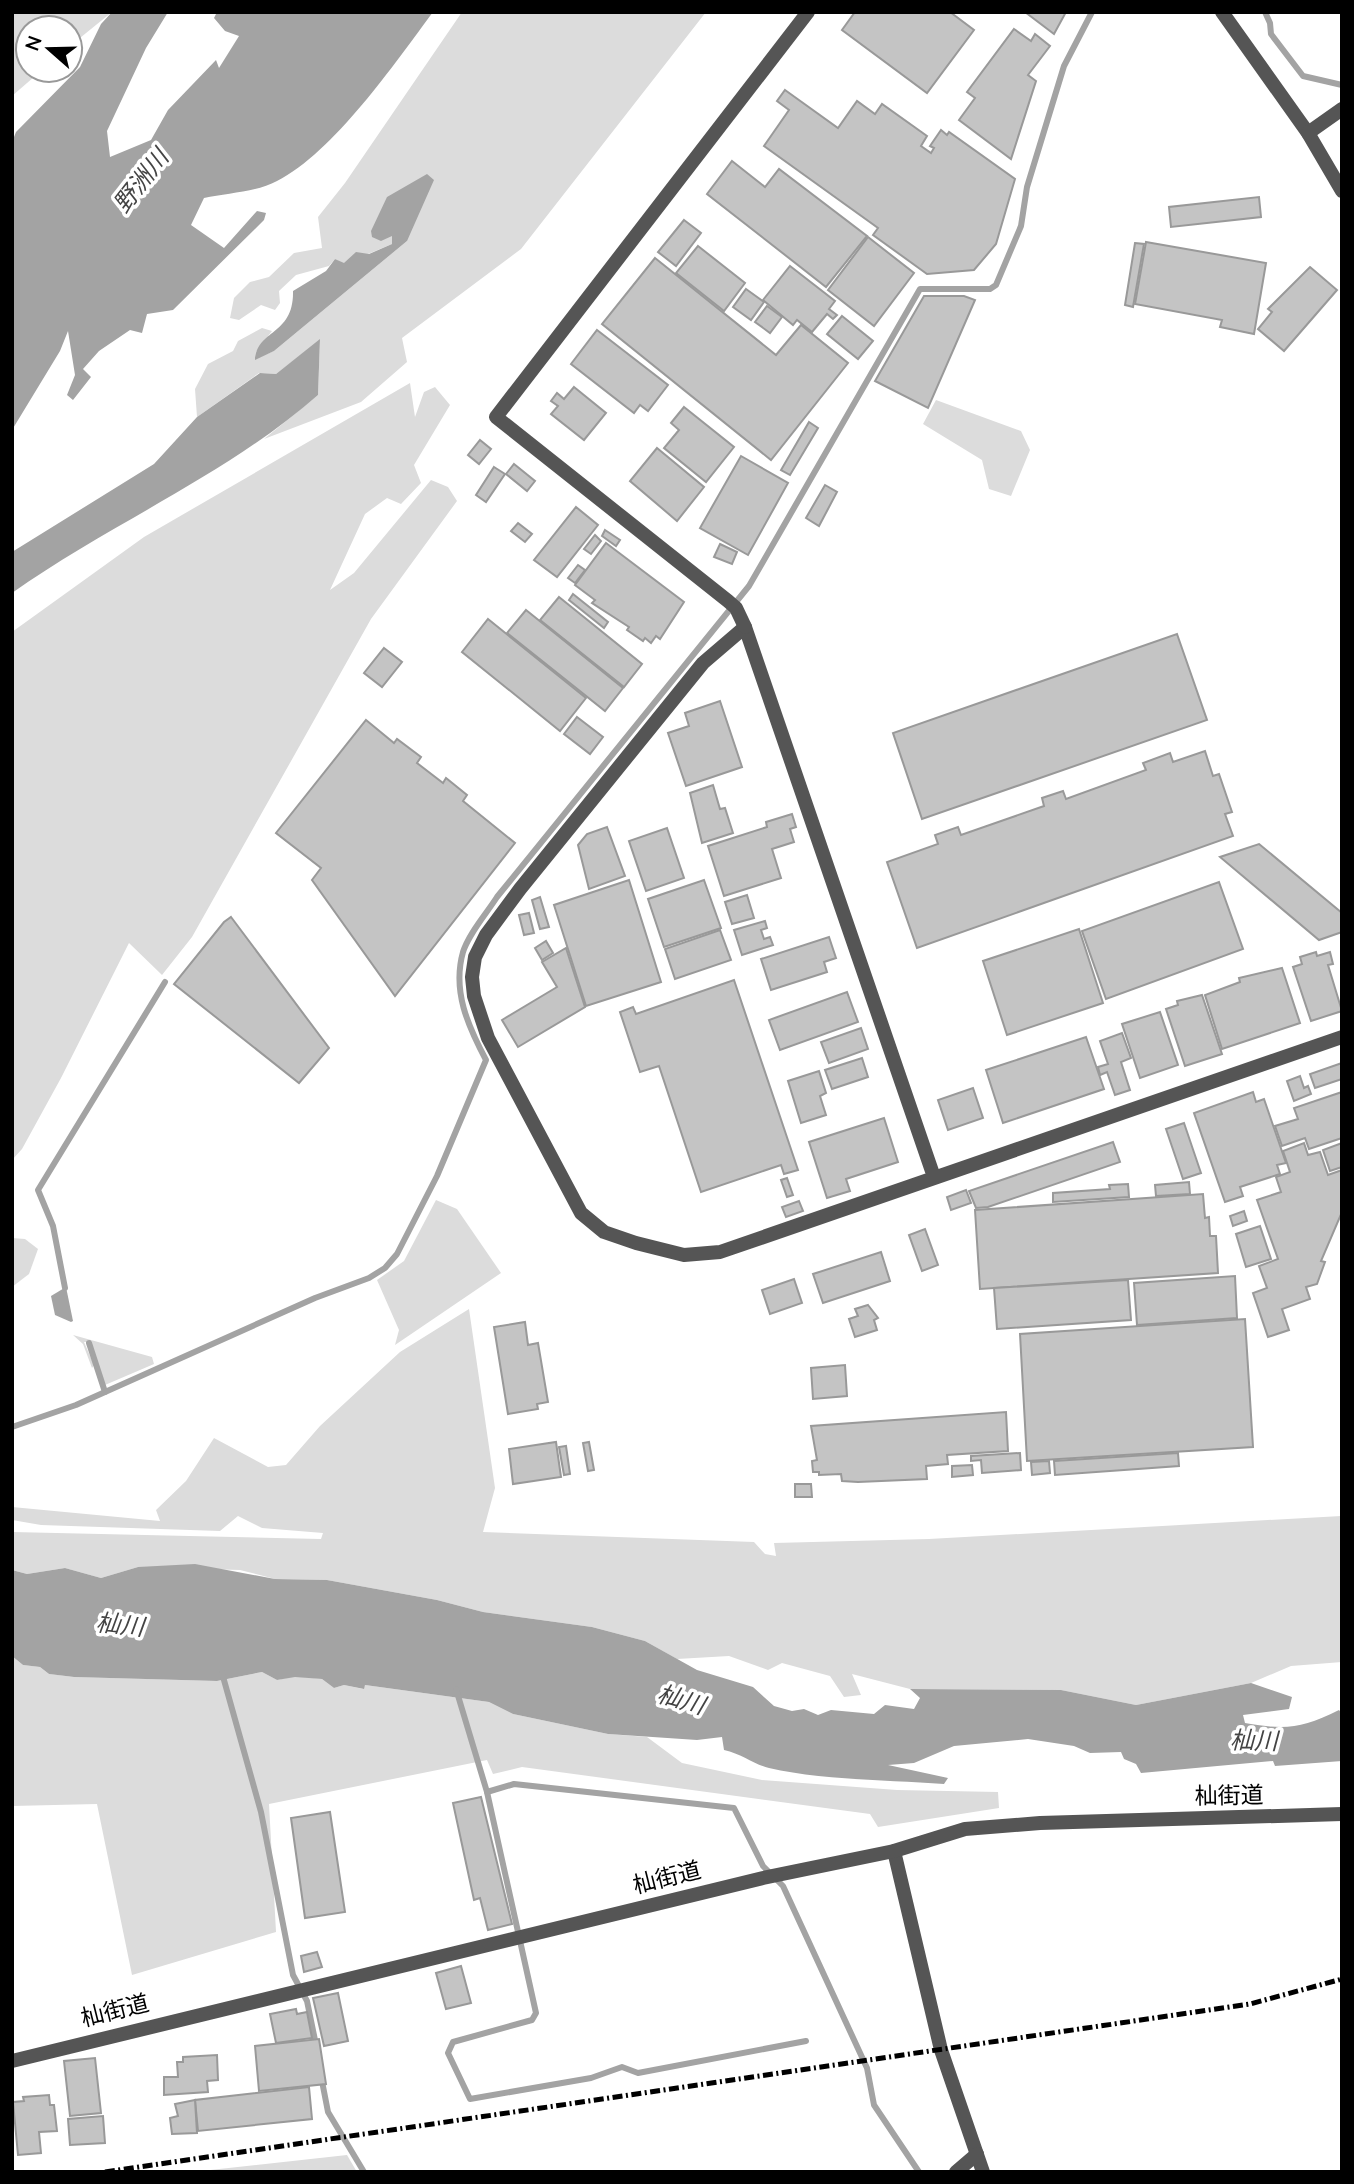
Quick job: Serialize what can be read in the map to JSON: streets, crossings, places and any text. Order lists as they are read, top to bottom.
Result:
{
  "streets": {
    "street": ["杣街道"]
  },
  "water": ["野洲川", "杣川"],
  "north": "left"
}
